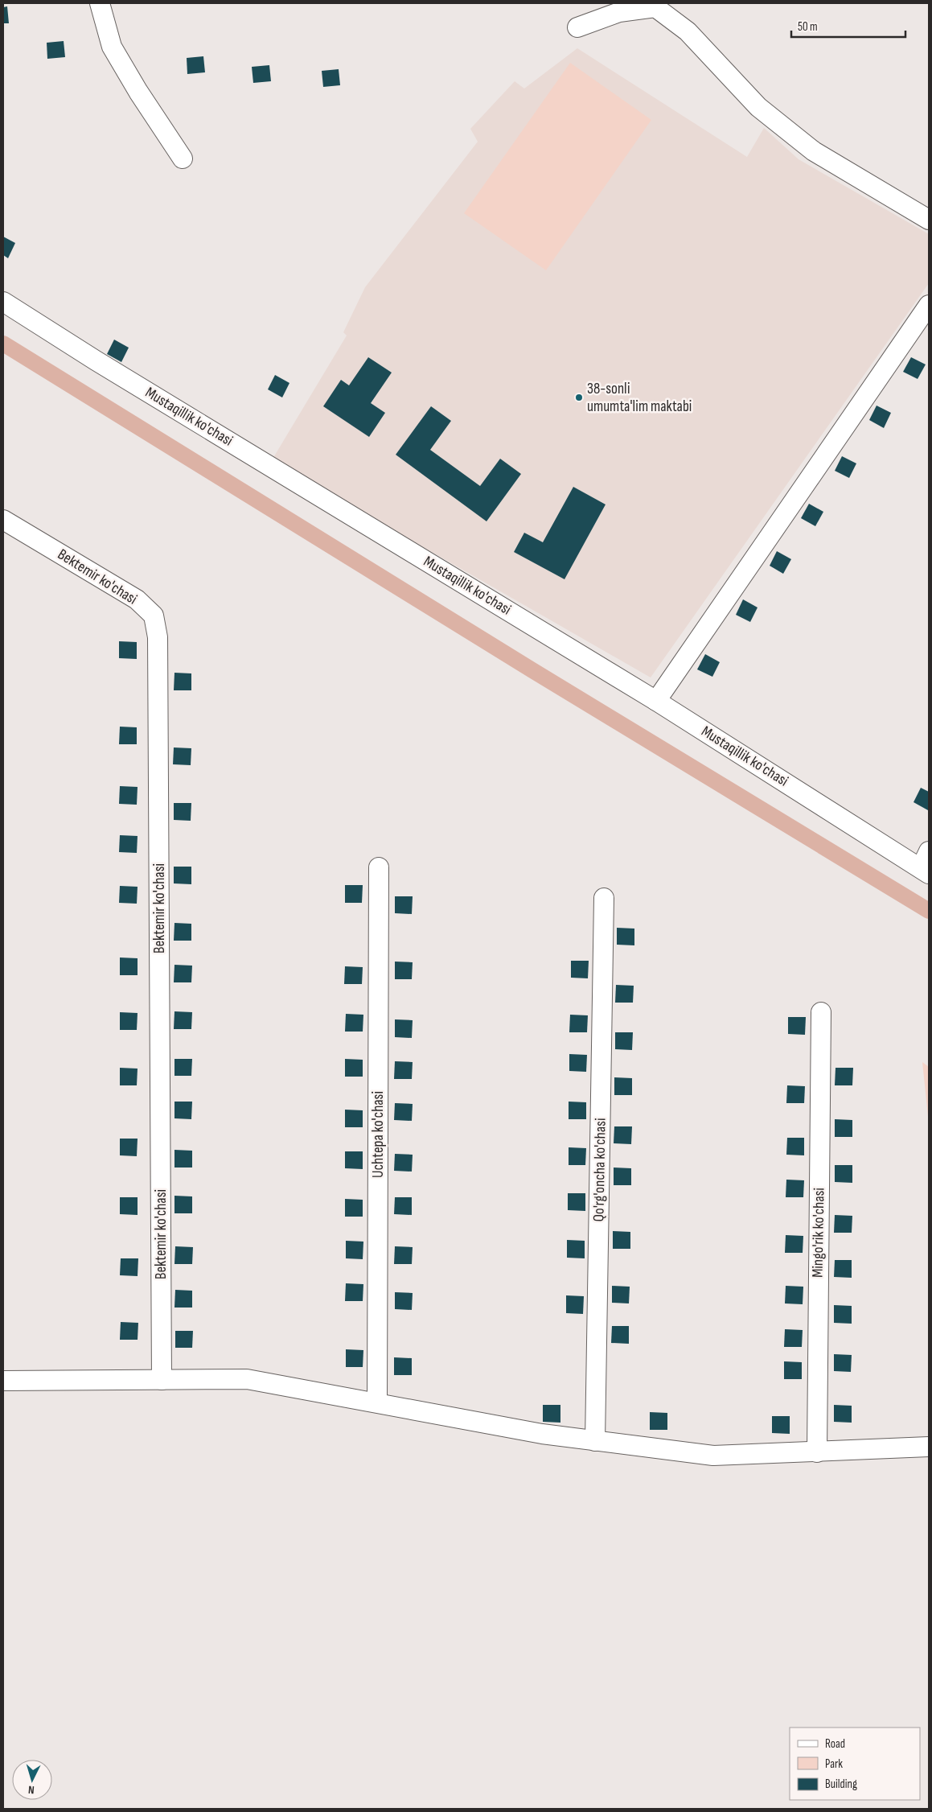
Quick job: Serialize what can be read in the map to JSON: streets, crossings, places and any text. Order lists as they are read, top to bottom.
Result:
{
  "streets": {
    "street": [
      "Mustaqillik ko'chasi",
      "Bektemir ko'chasi",
      "Uchtepa ko'chasi",
      "Qo'rg'oncha ko'chasi",
      "Mingo'rik ko'chasi"
    ]
  },
  "places": ["38-sonli umumta'lim maktabi"],
  "legend": ["Road", "Park", "Building"],
  "scale_bar": "50 m",
  "north": "bottom"
}
